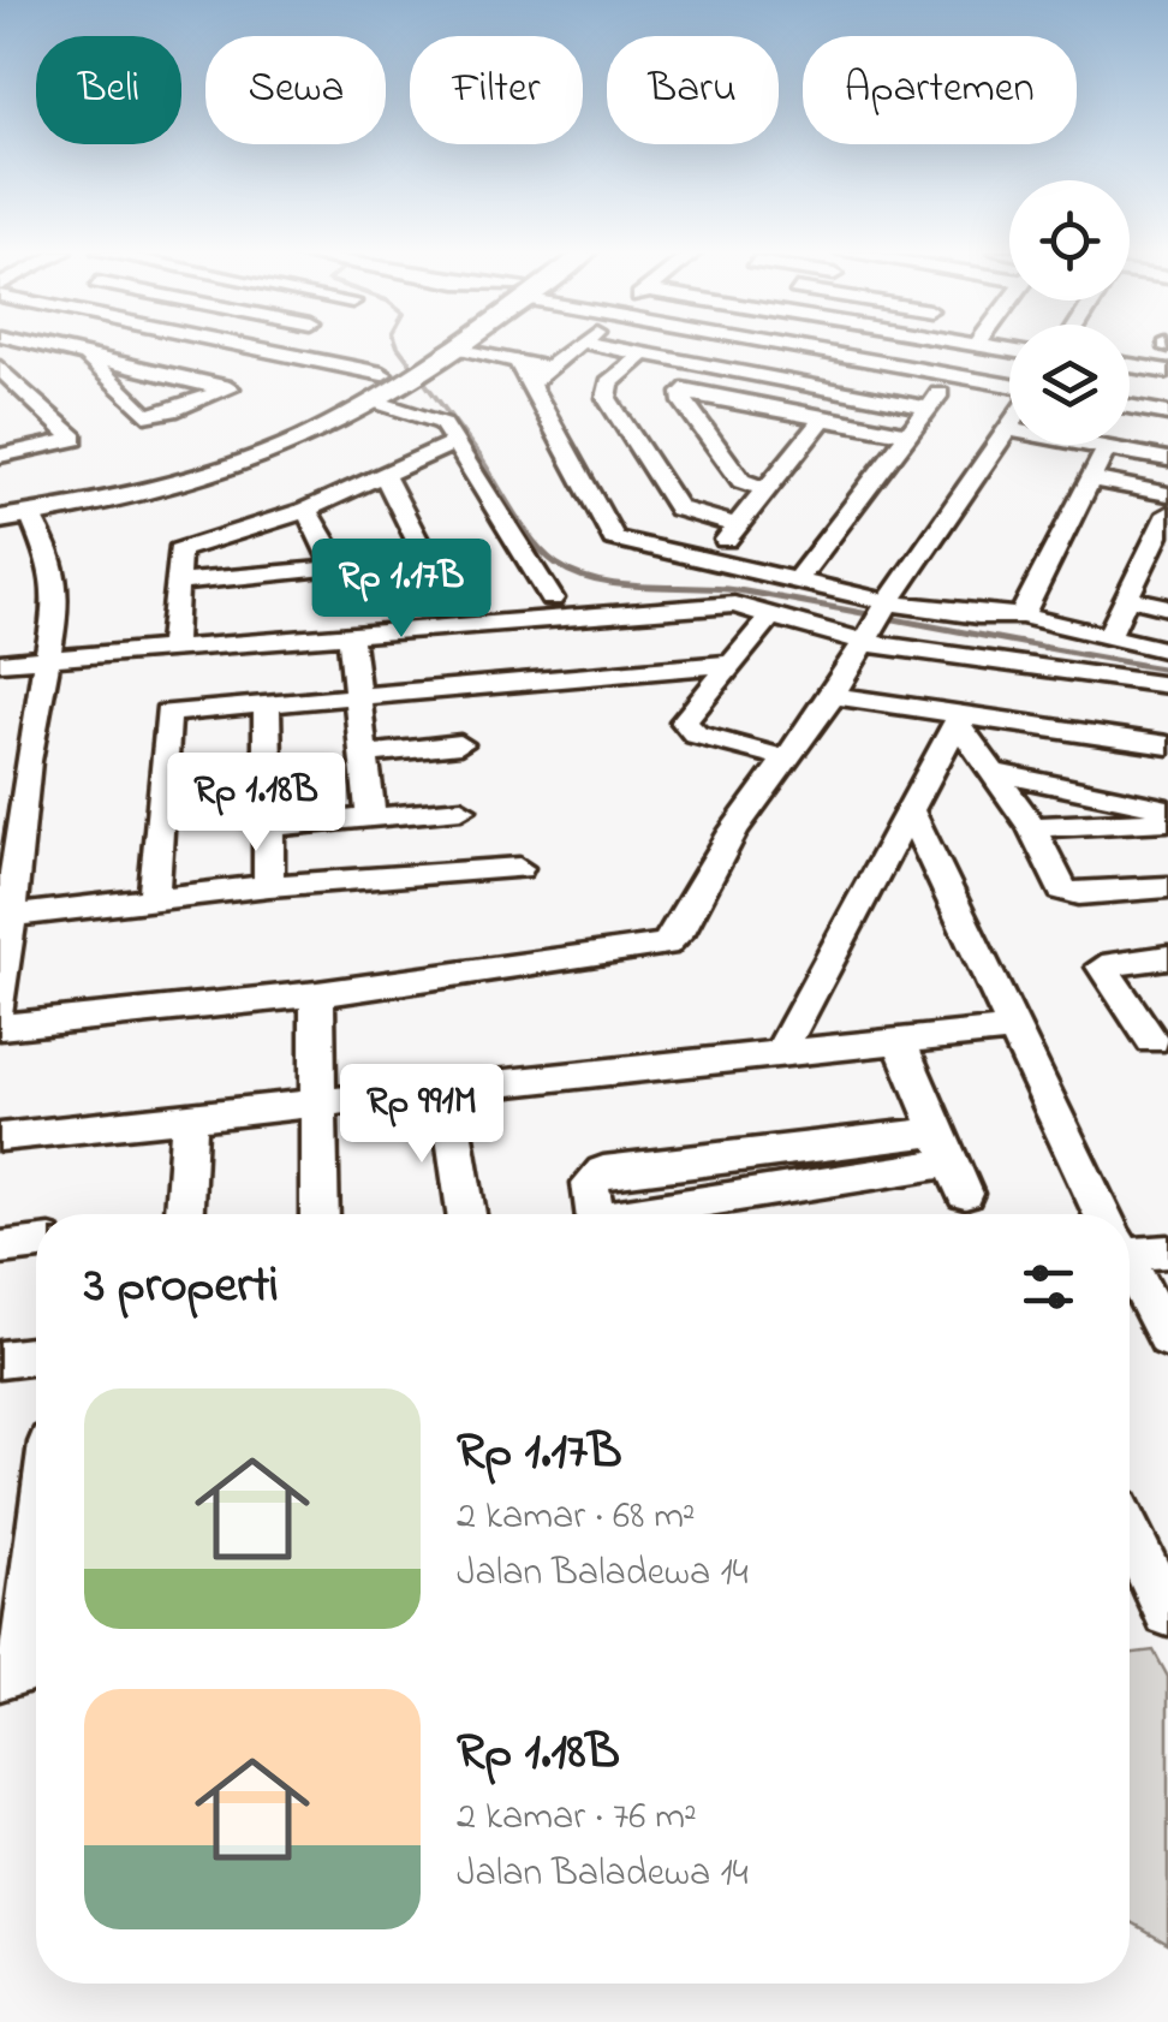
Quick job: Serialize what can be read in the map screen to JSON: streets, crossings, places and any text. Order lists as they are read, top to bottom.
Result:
{
  "page": {
    "chip": [
      "Beli",
      "Sewa",
      "Filter",
      "Baru",
      "Apartemen"
    ],
    "price": ["Rp 1.17B", "Rp 1.18B", "Rp 991M"],
    "heading": "3 properti",
    "list": [
      {
        "name": "Rp 1.17B",
        "note": "2 kamar · 68 m² · Jalan Baladewa 14"
      },
      {
        "name": "Rp 1.18B",
        "note": "2 kamar · 76 m² · Jalan Baladewa 14"
      }
    ]
  }
}
